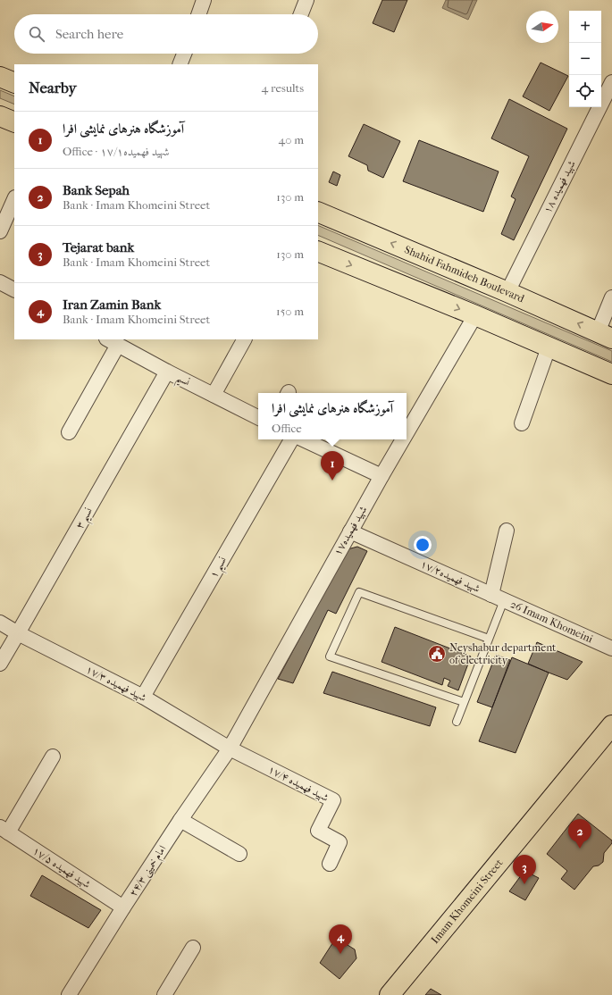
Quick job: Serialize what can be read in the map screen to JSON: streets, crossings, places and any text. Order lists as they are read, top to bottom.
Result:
{
  "streets": {
    "main road": ["Shahid Fahmideh Boulevard", "Imam Khomeini Street"],
    "street": [
      "شهید فهمیده ۱۸",
      "نسیم",
      "نسیم ۳",
      "شهید فهمیده۱۷",
      "نسیم ۱",
      "شهید فهمیده۱۷/۲",
      "26 Imam Khomeini",
      "شهید فهمیده ۱۷/۳",
      "شهید فهمیده ۱۷/۴",
      "شهید فهمیده ۱۷/۵",
      "امام خمینی ۲۴/۳"
    ]
  },
  "crossings": [
    ["شهید فهمیده ۱۸", "Shahid Fahmideh Boulevard"],
    ["نسیم", "نسیم ۳"],
    ["نسیم ۳", "شهید فهمیده ۱۷/۳"],
    ["شهید فهمیده۱۷", "شهید فهمیده۱۷/۲"],
    ["شهید فهمیده۱۷", "شهید فهمیده ۱۷/۳"],
    ["شهید فهمیده۱۷", "شهید فهمیده ۱۷/۴"],
    ["شهید فهمیده۱۷", "امام خمینی ۲۴/۳"],
    ["نسیم ۱", "شهید فهمیده ۱۷/۳"],
    ["شهید فهمیده۱۷/۲", "26 Imam Khomeini"],
    ["شهید فهمیده ۱۷/۳", "شهید فهمیده ۱۷/۴"],
    ["شهید فهمیده ۱۷/۳", "امام خمینی ۲۴/۳"],
    ["شهید فهمیده ۱۷/۴", "امام خمینی ۲۴/۳"],
    ["شهید فهمیده ۱۷/۵", "امام خمینی ۲۴/۳"]
  ],
  "places": {
    "public building": ["Neyshabur department of electricity"]
  },
  "north": "right",
  "page": {
    "map_buttons": ["+", "−"],
    "search": "Search here",
    "heading": ["Nearby", "4 results"],
    "list": [
      {
        "mark": "1",
        "name": "آموزشگاه هنرهای نمایشی افرا",
        "note": "Office · شهید فهمیده۱۷/۱",
        "value": "40 m"
      },
      {
        "mark": "2",
        "name": "Bank Sepah",
        "note": "Bank · Imam Khomeini Street",
        "value": "130 m"
      },
      {
        "mark": "3",
        "name": "Tejarat bank",
        "note": "Bank · Imam Khomeini Street",
        "value": "130 m"
      },
      {
        "mark": "4",
        "name": "Iran Zamin Bank",
        "note": "Bank · Imam Khomeini Street",
        "value": "150 m"
      }
    ],
    "popup": ["آموزشگاه هنرهای نمایشی افرا", "Office"],
    "pins": [
      "1",
      "2",
      "3",
      "4"
    ]
  }
}
